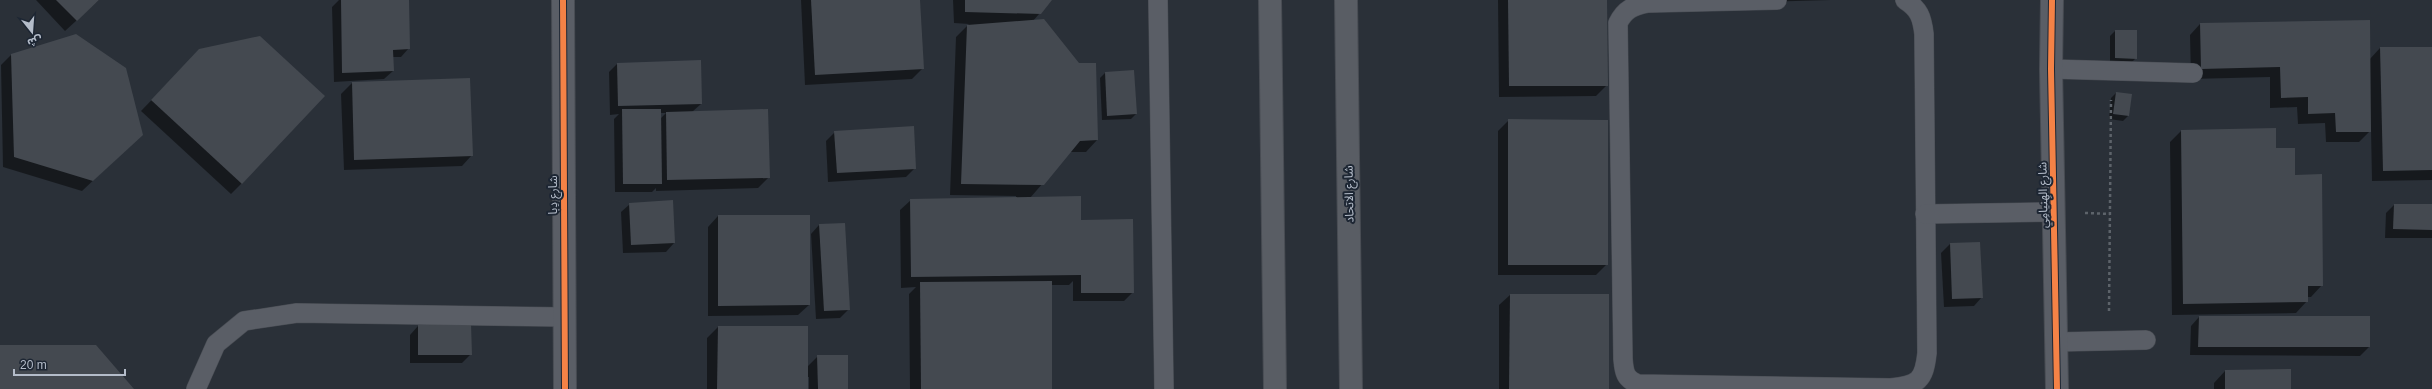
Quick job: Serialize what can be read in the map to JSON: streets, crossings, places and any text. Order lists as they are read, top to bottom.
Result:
{
  "streets": {
    "main road": ["شارع الاتحاد"],
    "street": ["شارع دِبا", "شارع الهِنيامِي"]
  },
  "scale_bar": "20 m",
  "north": "bottom"
}
